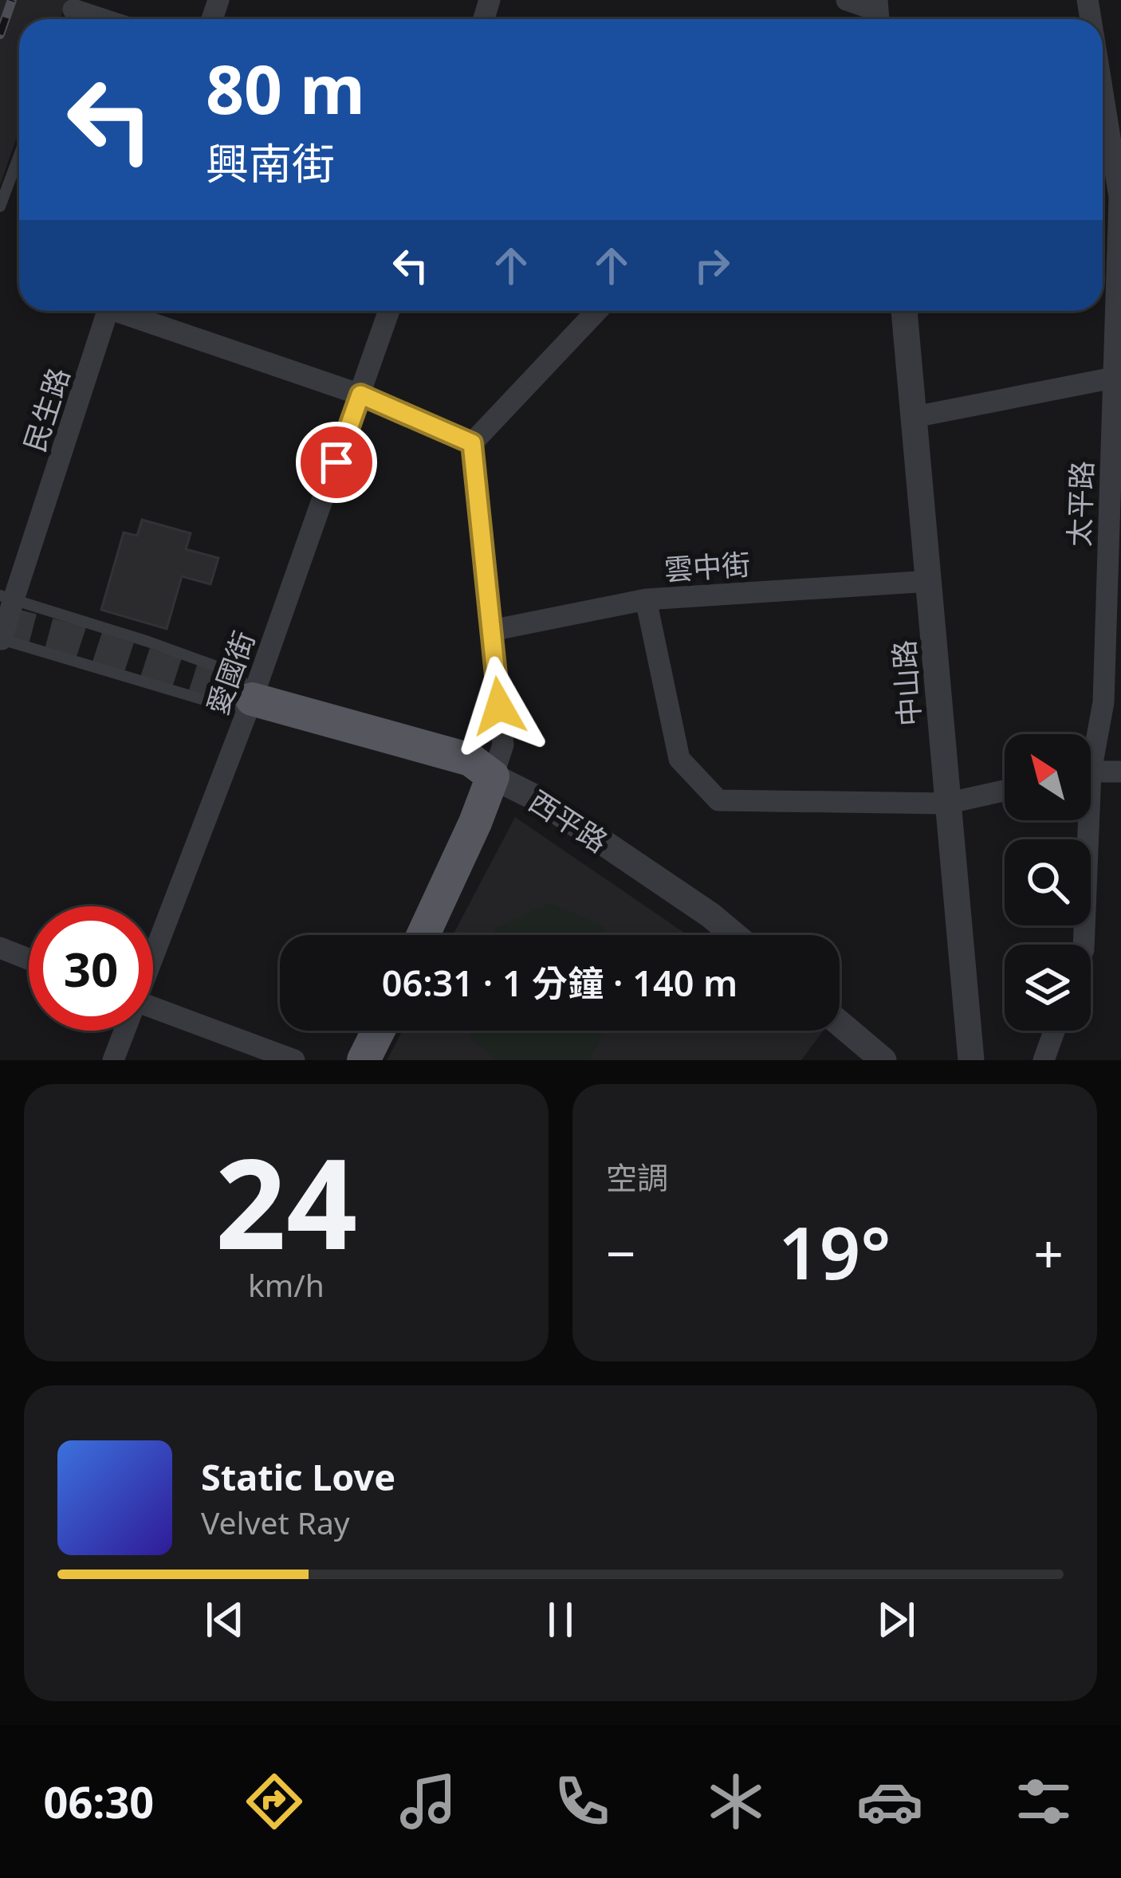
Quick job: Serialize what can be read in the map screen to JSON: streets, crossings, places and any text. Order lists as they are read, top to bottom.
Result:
{
  "streets": {
    "main road": ["西平路"],
    "street": [
      "民生路",
      "太平路",
      "雲中街",
      "愛國街",
      "中山路"
    ]
  },
  "crossings": [
    ["雲中街", "中山路"],
    ["愛國街", "西平路"]
  ],
  "north": "top left",
  "page": {
    "turn": ["80 m", "興南街"],
    "limit": "30",
    "trip": "06:31 · 1 分鐘 · 140 m",
    "tile": [
      ["24", "km/h"],
      "空調"
    ],
    "heat": ["−", "19°", "+"],
    "song": ["Static Love", "Velvet Ray"],
    "tabs": "06:30"
  }
}
